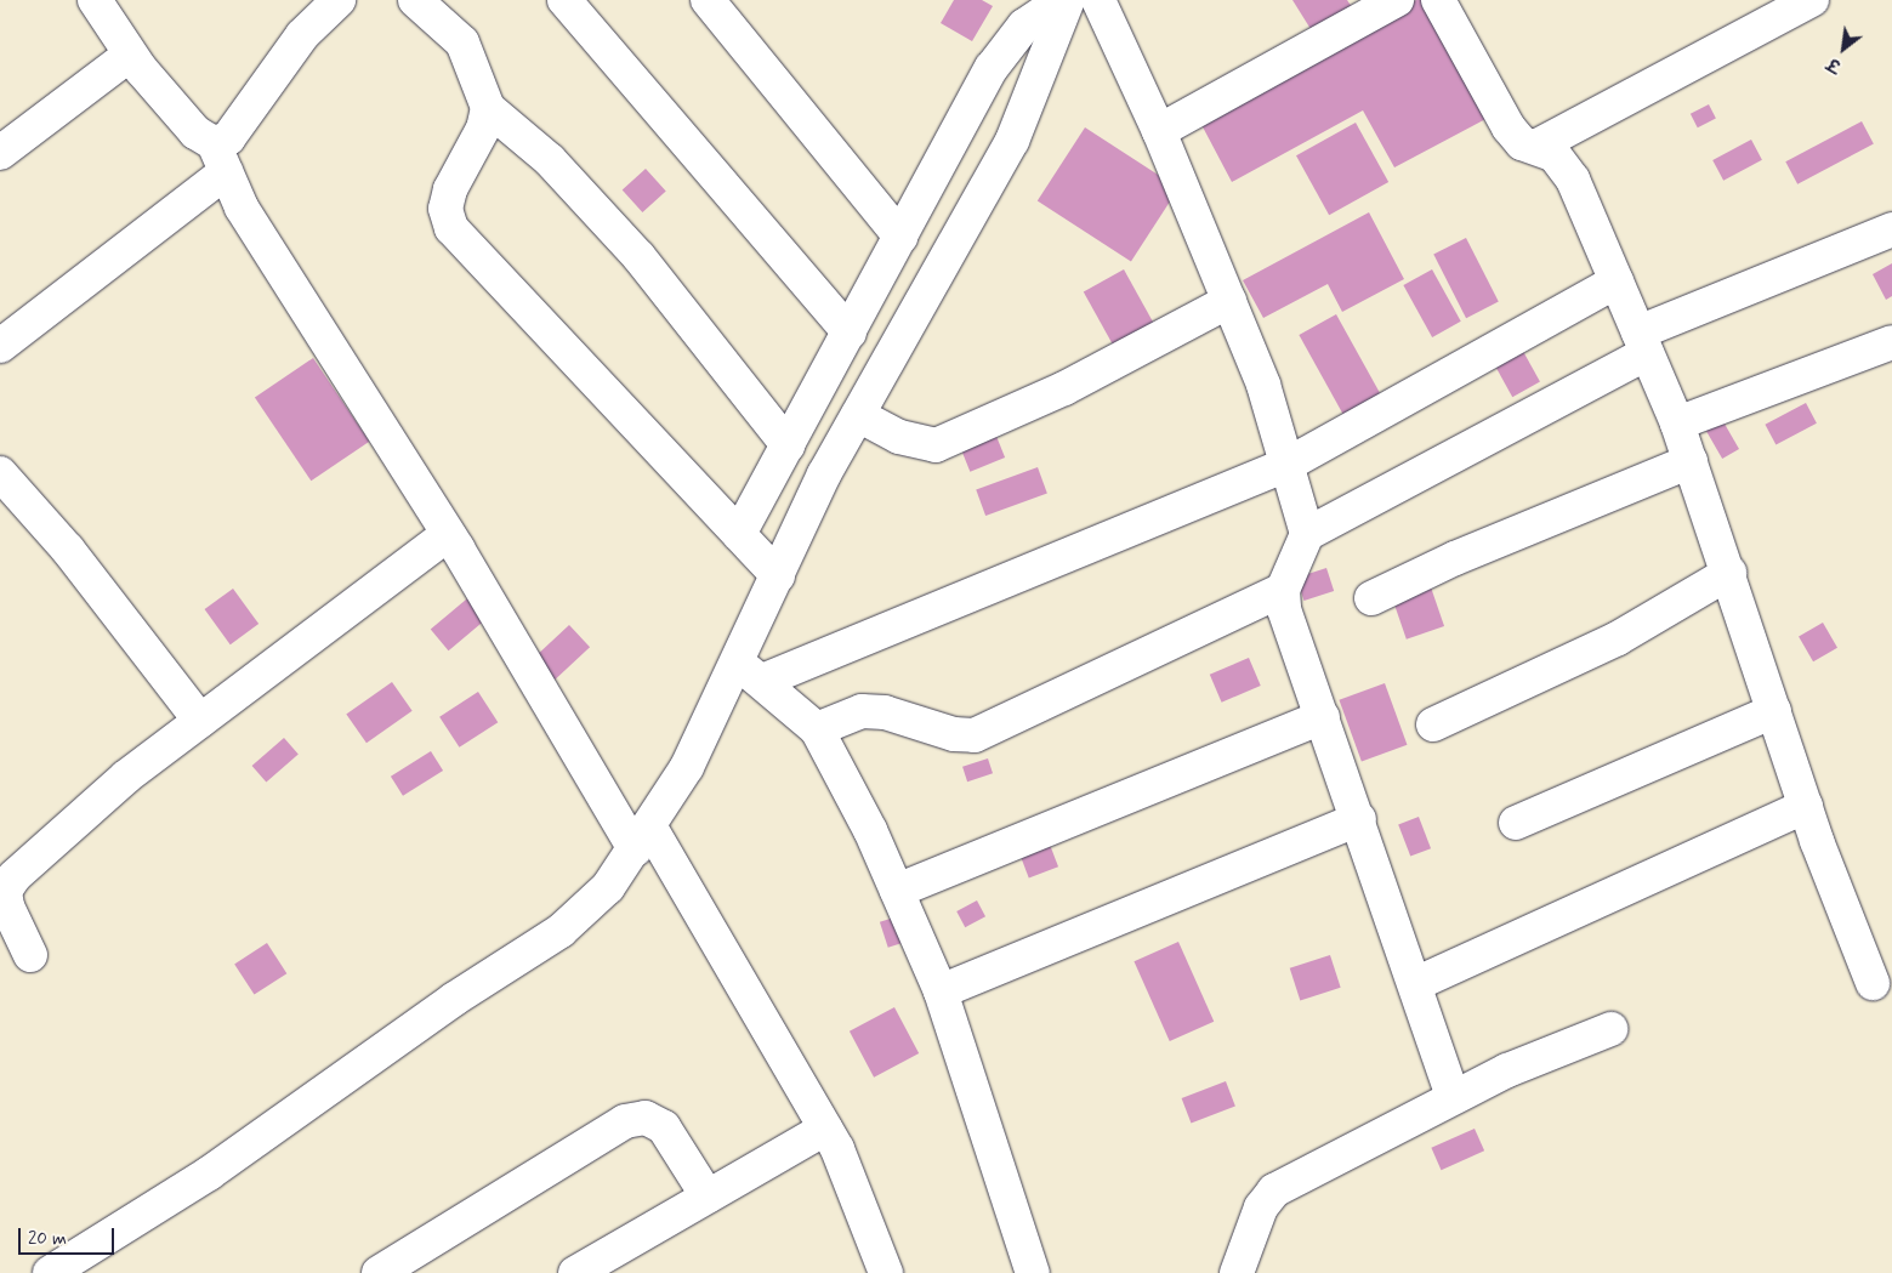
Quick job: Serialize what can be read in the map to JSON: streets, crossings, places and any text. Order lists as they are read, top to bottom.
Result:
{
  "scale_bar": "20 m",
  "north": "bottom left"
}
